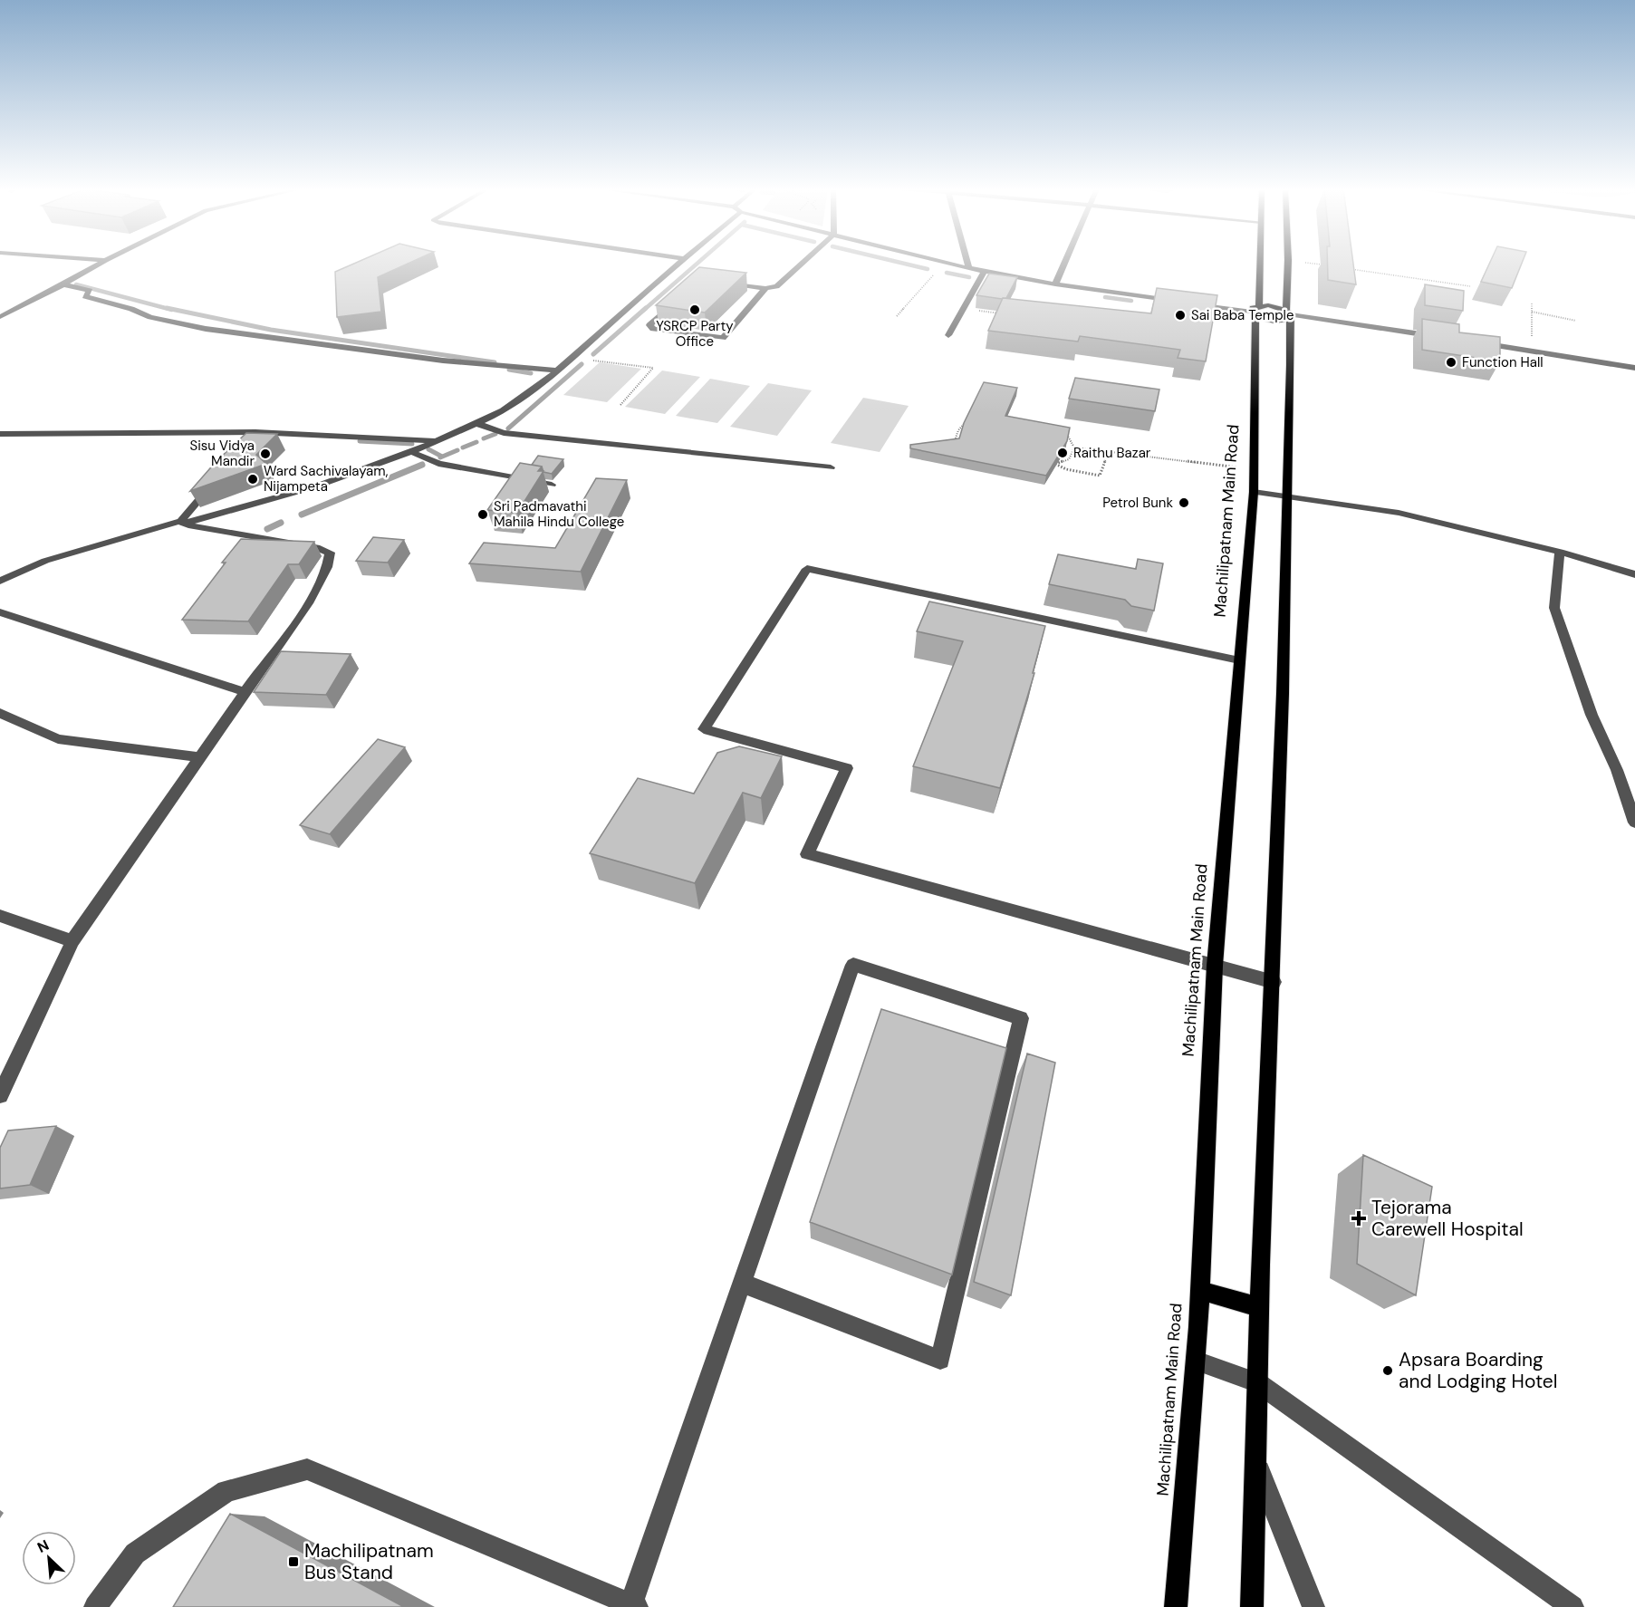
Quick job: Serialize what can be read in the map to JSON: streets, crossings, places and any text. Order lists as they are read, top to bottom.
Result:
{
  "streets": {
    "main road": ["Machilipatnam Main Road"]
  },
  "places": {
    "other": [
      "YSRCP Party Office",
      "Sai Baba Temple",
      "Function Hall",
      "Raithu Bazar",
      "Sisu Vidya Mandir",
      "Ward Sachivalayam, Nijampeta",
      "Petrol Bunk",
      "Sri Padmavathi Mahila Hindu College",
      "Apsara Boarding and Lodging Hotel"
    ],
    "health": ["Tejorama Carewell Hospital"],
    "transit": ["Machilipatnam Bus Stand"]
  },
  "north": "top left"
}
